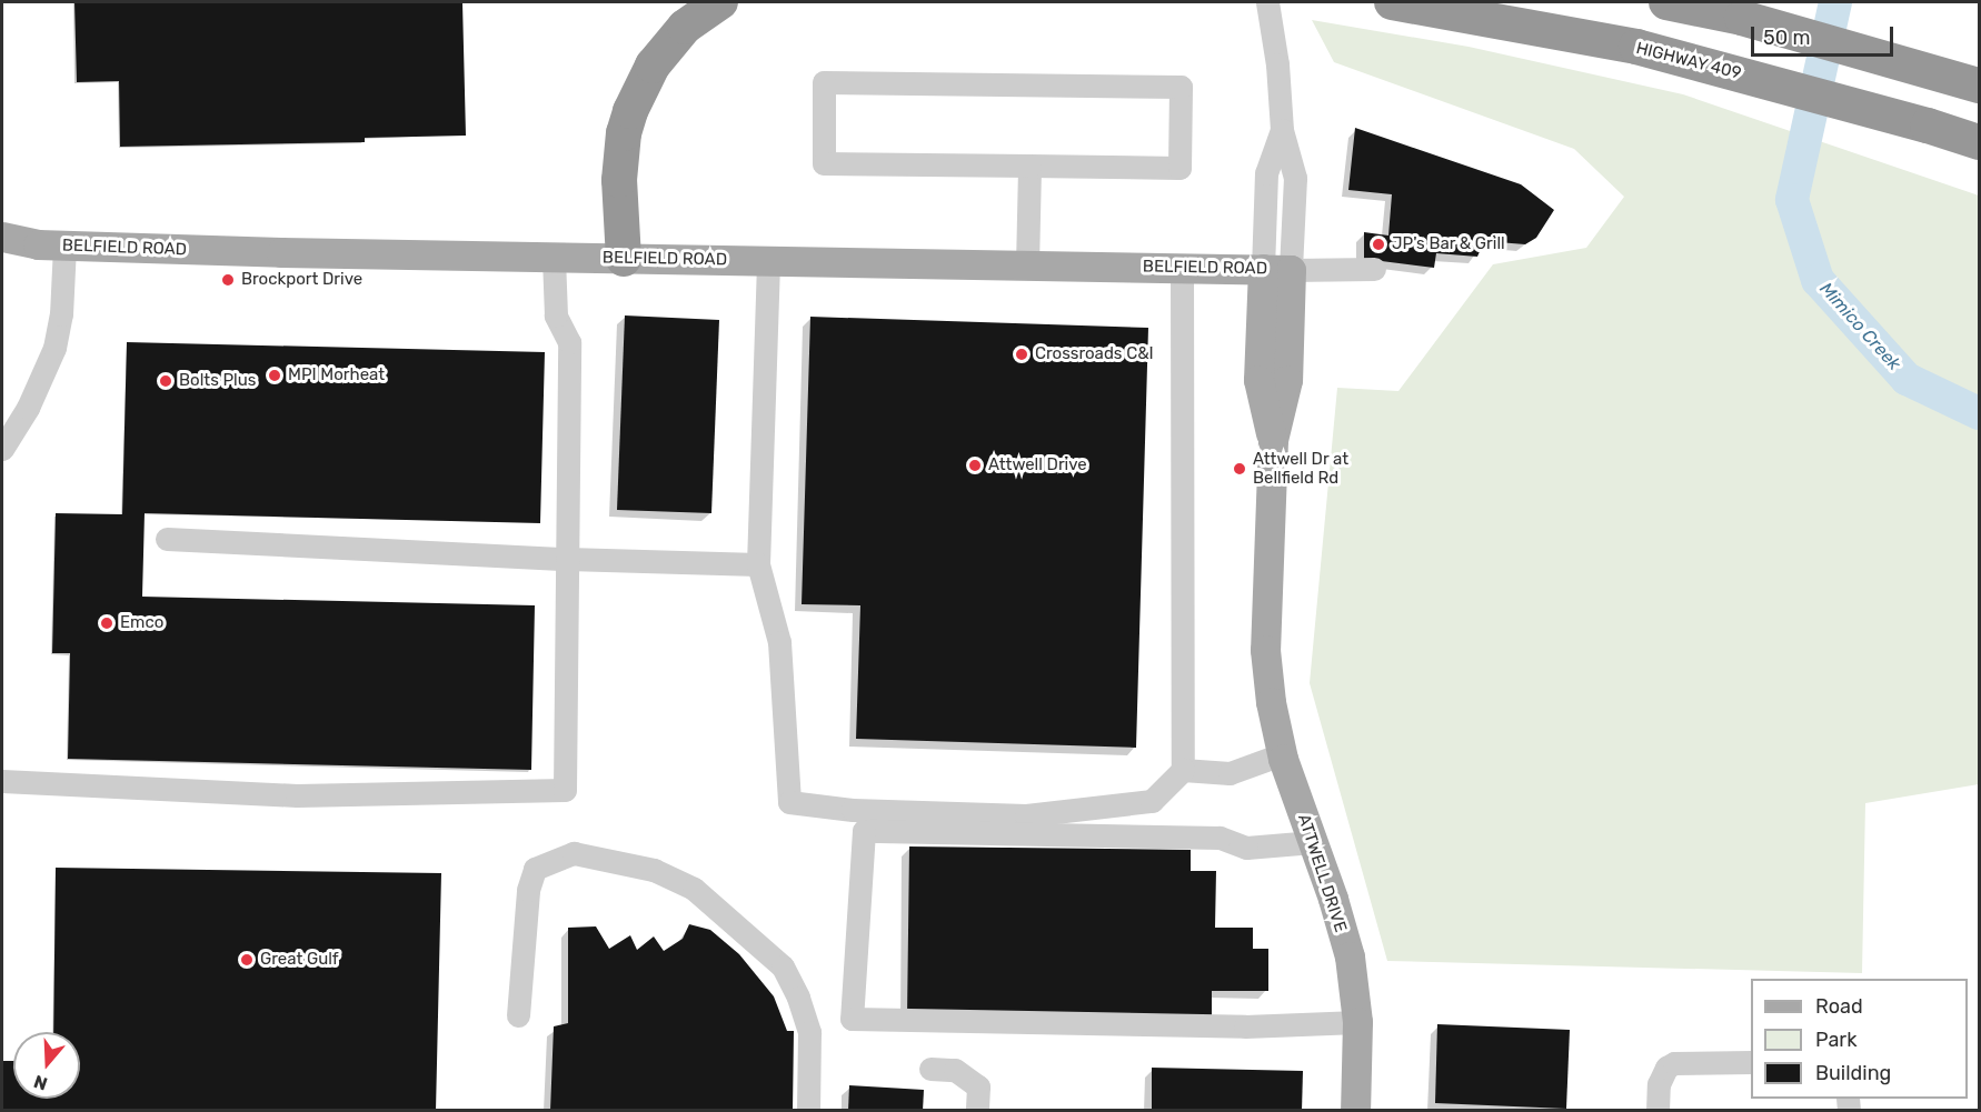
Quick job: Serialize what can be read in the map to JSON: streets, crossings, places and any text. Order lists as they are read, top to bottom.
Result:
{
  "streets": {
    "highway": ["HIGHWAY 409"],
    "main road": ["BELFIELD ROAD", "ATTWELL DRIVE"]
  },
  "crossings": [
    ["BELFIELD ROAD", "ATTWELL DRIVE"]
  ],
  "water": ["Mimico Creek"],
  "places": [
    "JP's Bar & Grill",
    "Brockport Drive",
    "Crossroads C&I",
    "MPI Morheat",
    "Bolts Plus",
    "Attwell Drive",
    "Attwell Dr at Bellfield Rd",
    "Emco",
    "Great Gulf"
  ],
  "legend": ["Road", "Park", "Building"],
  "scale_bar": "50 m",
  "north": "bottom"
}
